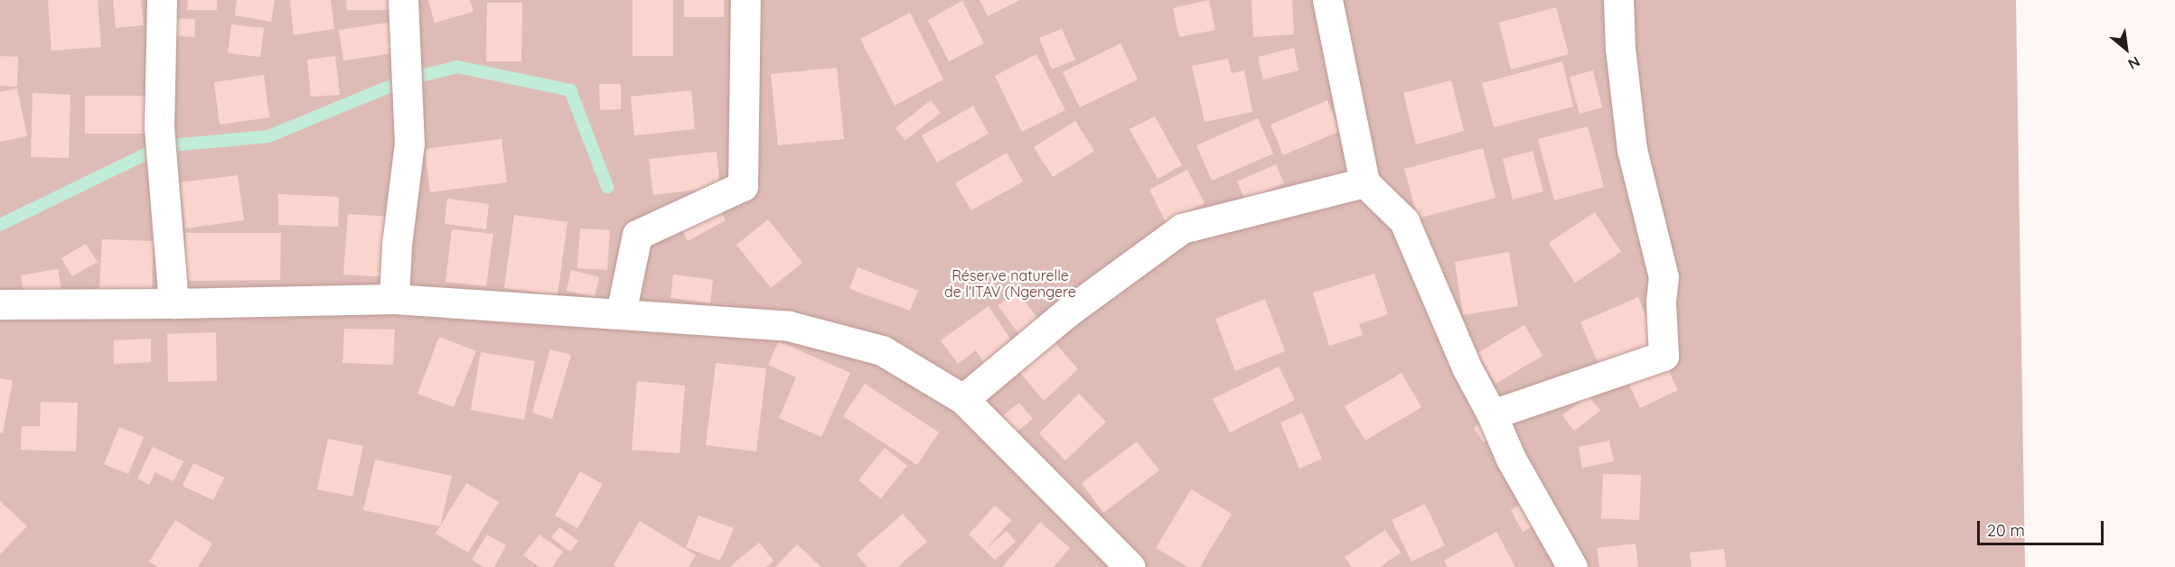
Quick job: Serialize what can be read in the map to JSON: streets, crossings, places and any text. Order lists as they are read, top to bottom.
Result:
{
  "parks": ["Réserve naturelle de l'ITAV (Ngengere"],
  "scale_bar": "20 m",
  "north": "bottom right"
}
